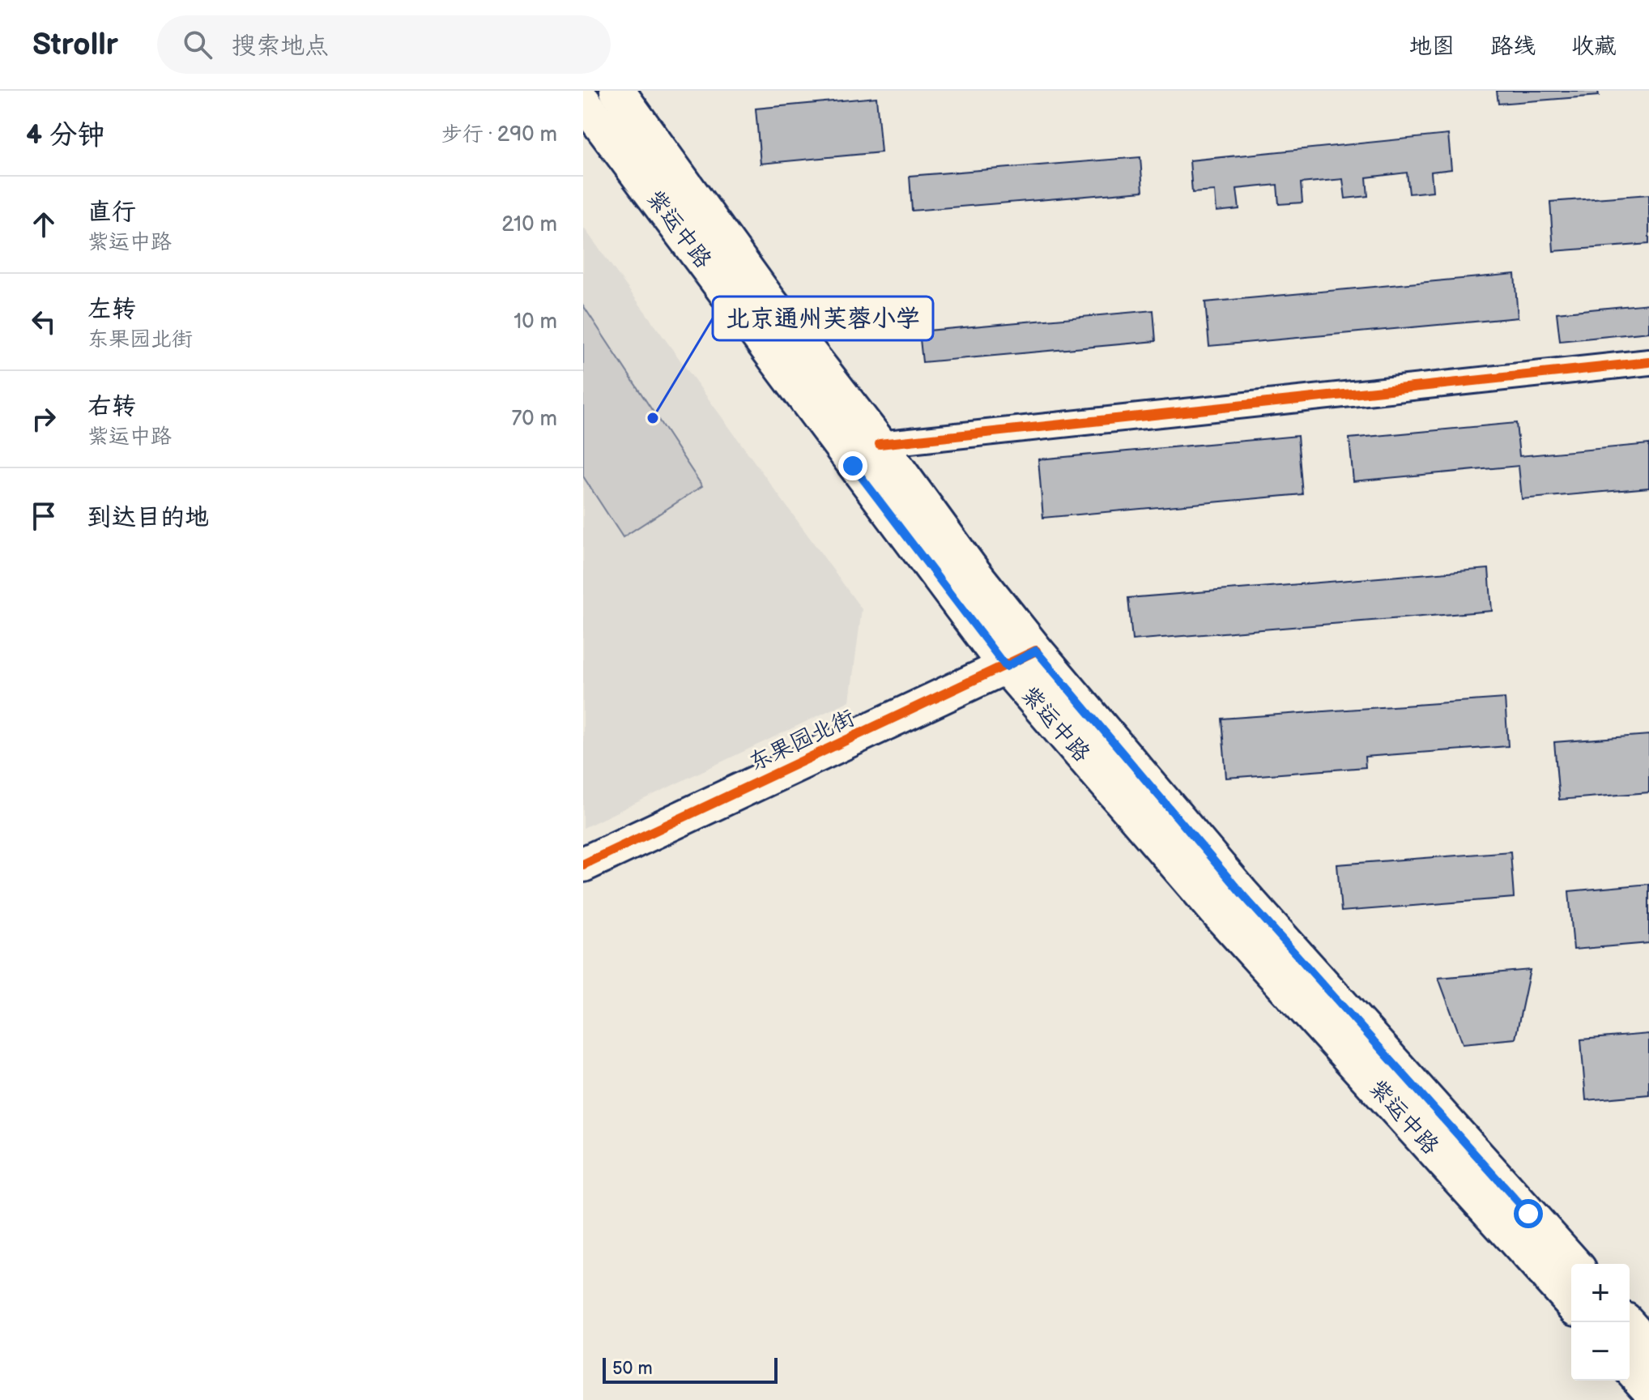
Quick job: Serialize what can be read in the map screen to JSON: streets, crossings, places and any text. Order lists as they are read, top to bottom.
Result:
{
  "streets": {
    "main road": ["紫运中路", "东果园北街"]
  },
  "crossings": [
    ["紫运中路", "东果园北街"]
  ],
  "places": ["北京通州芙蓉小学"],
  "scale_bar": "50 m",
  "page": {
    "header": "Strollr",
    "search": "搜索地点",
    "nav": ["地图", "路线", "收藏"],
    "heading": ["4 分钟", "步行 · 290 m"],
    "list": [
      ["直行", "紫运中路", "210 m"],
      ["左转", "东果园北街", "10 m"],
      ["右转", "紫运中路", "70 m"],
      "到达目的地"
    ],
    "map_buttons": ["+", "−"],
    "scale": "50 m"
  }
}
